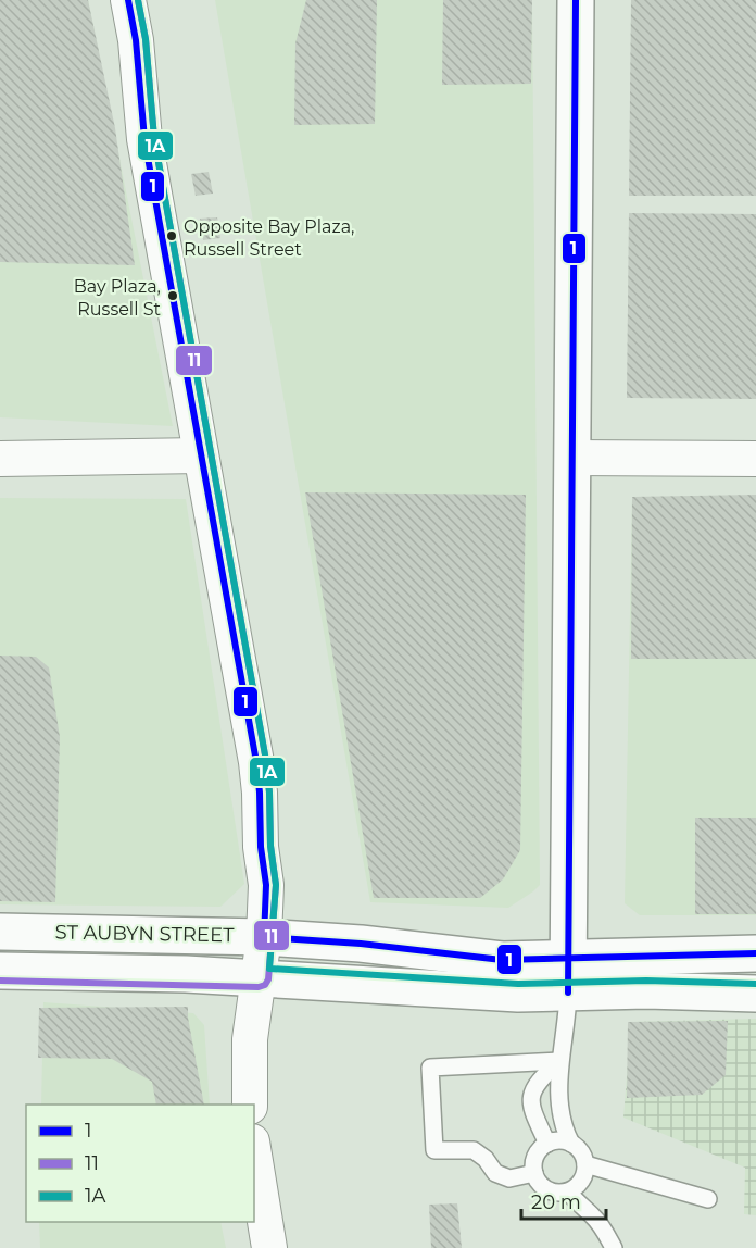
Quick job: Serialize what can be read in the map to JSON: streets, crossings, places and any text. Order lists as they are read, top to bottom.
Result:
{
  "streets": {
    "main road": ["ST AUBYN STREET"]
  },
  "places": ["Opposite Bay Plaza, Russell Street", "Bay Plaza, Russell St"],
  "lines": ["transit line 1", "transit line 11", "transit line 1A"],
  "legend": ["1", "11", "1A"],
  "scale_bar": "20 m"
}
